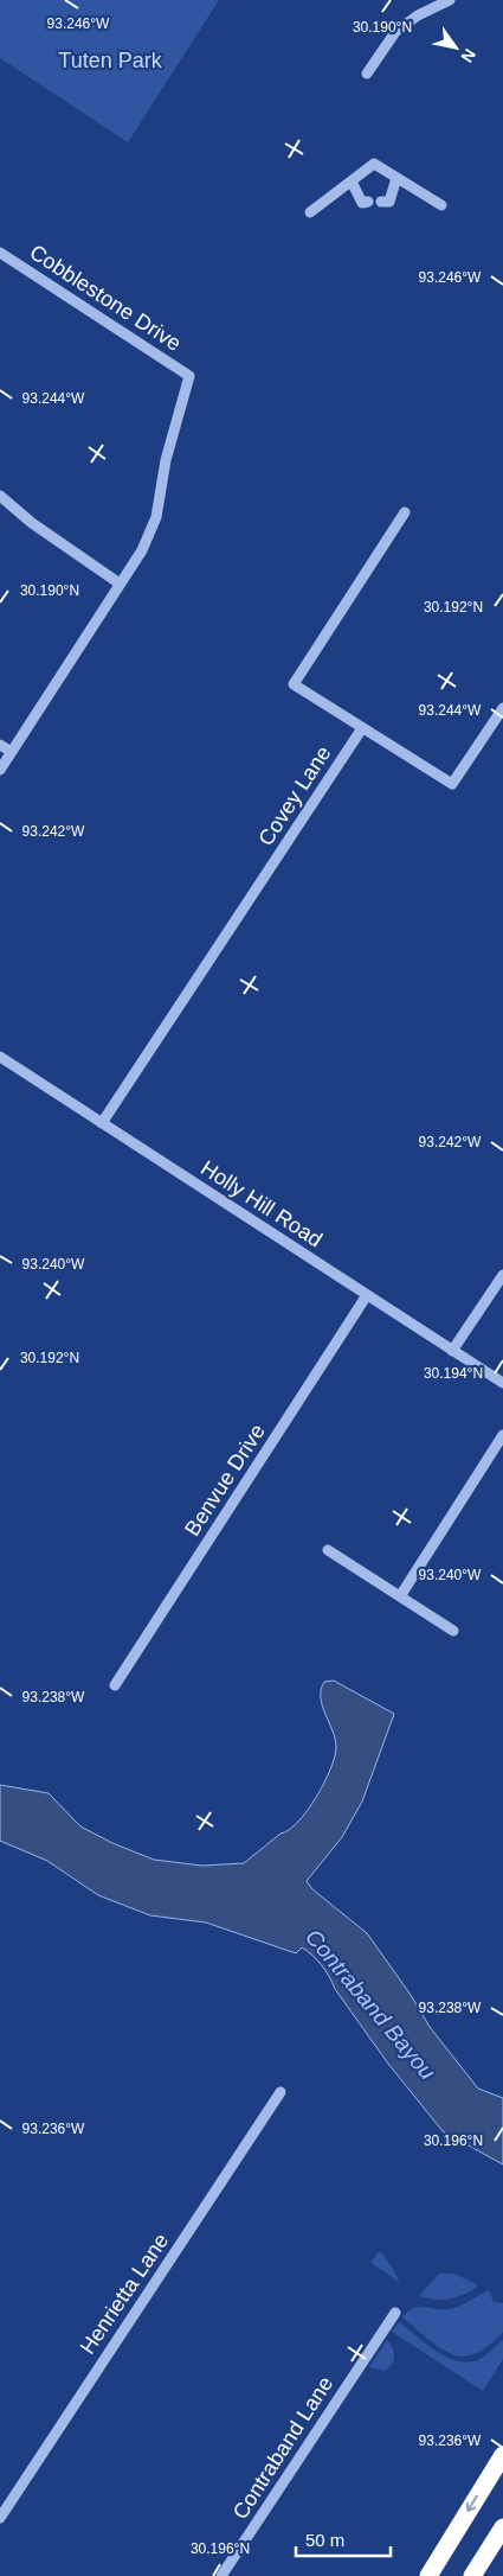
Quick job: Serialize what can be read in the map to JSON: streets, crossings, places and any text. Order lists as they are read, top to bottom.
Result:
{
  "streets": {
    "street": [
      "Cobblestone Drive",
      "Covey Lane",
      "Holly Hill Road",
      "Benvue Drive",
      "Henrietta Lane",
      "Contraband Lane"
    ]
  },
  "crossings": [
    ["Covey Lane", "Holly Hill Road"],
    ["Holly Hill Road", "Benvue Drive"]
  ],
  "water": ["Contraband Bayou"],
  "parks": ["Tuten Park"],
  "scale_bar": "50 m",
  "north": "bottom right",
  "coordinates": [
    "93.246°W",
    "30.190°N",
    "93.244°W",
    "30.192°N",
    "93.242°W",
    "93.240°W",
    "30.194°N",
    "93.238°W",
    "93.236°W",
    "30.196°N"
  ]
}
